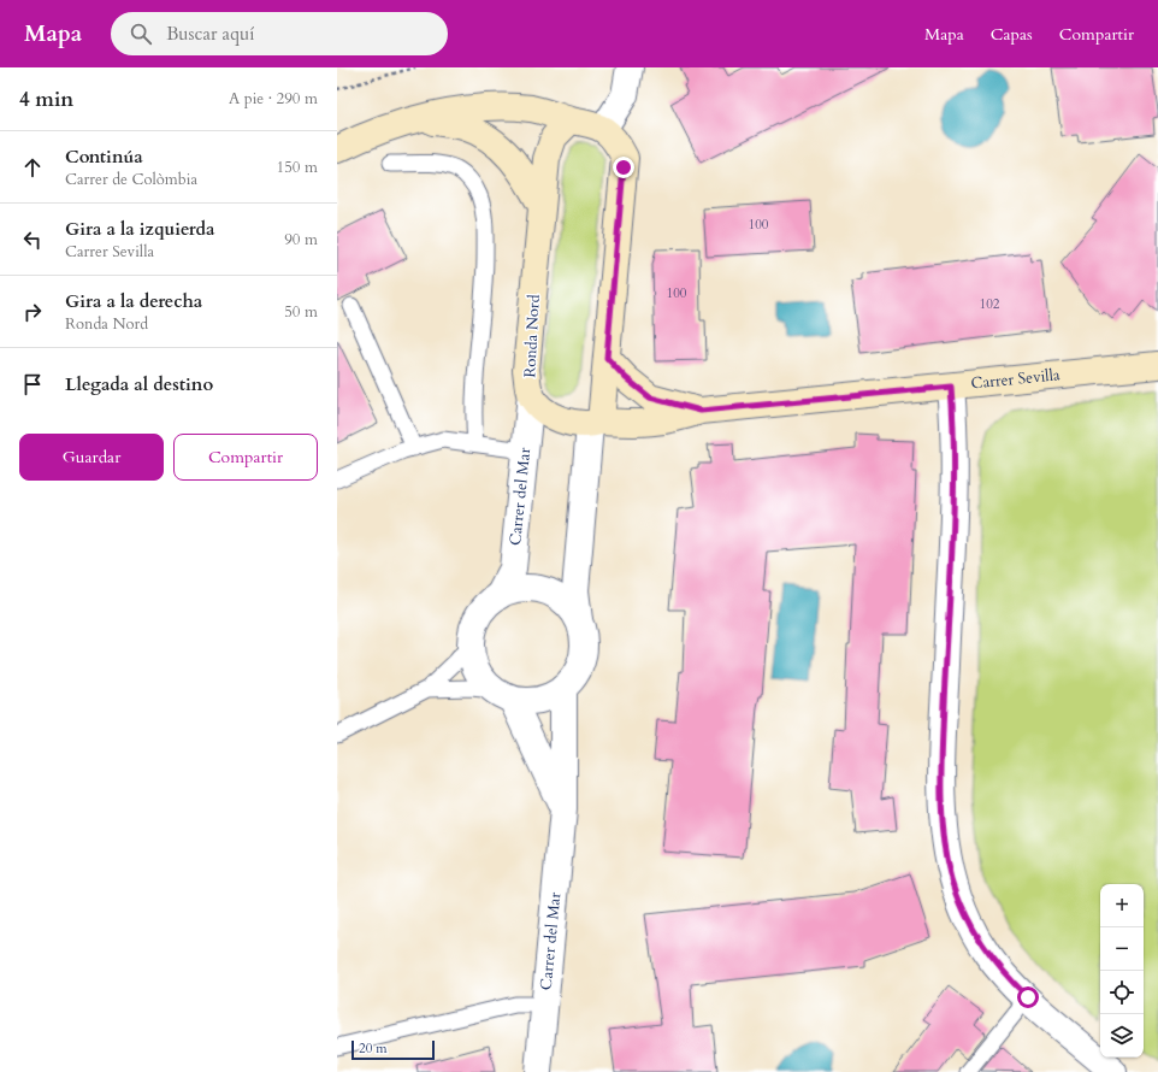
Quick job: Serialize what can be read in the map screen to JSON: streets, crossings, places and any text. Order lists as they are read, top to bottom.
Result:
{
  "streets": {
    "main road": ["Ronda Nord", "Carrer Sevilla"],
    "street": ["Carrer del Mar"]
  },
  "crossings": [
    ["Ronda Nord", "Carrer Sevilla"],
    ["Ronda Nord", "Carrer del Mar"]
  ],
  "house_numbers": ["100", "100", "102"],
  "scale_bar": "20 m",
  "page": {
    "header": "Mapa",
    "search": "Buscar aquí",
    "nav": ["Mapa", "Capas", "Compartir"],
    "heading": ["4 min", "A pie · 290 m"],
    "list": [
      ["Continúa", "Carrer de Colòmbia", "150 m"],
      ["Gira a la izquierda", "Carrer Sevilla", "90 m"],
      ["Gira a la derecha", "Ronda Nord", "50 m"],
      "Llegada al destino"
    ],
    "buttons": ["Guardar", "Compartir"],
    "map_buttons": ["+", "−"],
    "scale": "20 m"
  }
}
